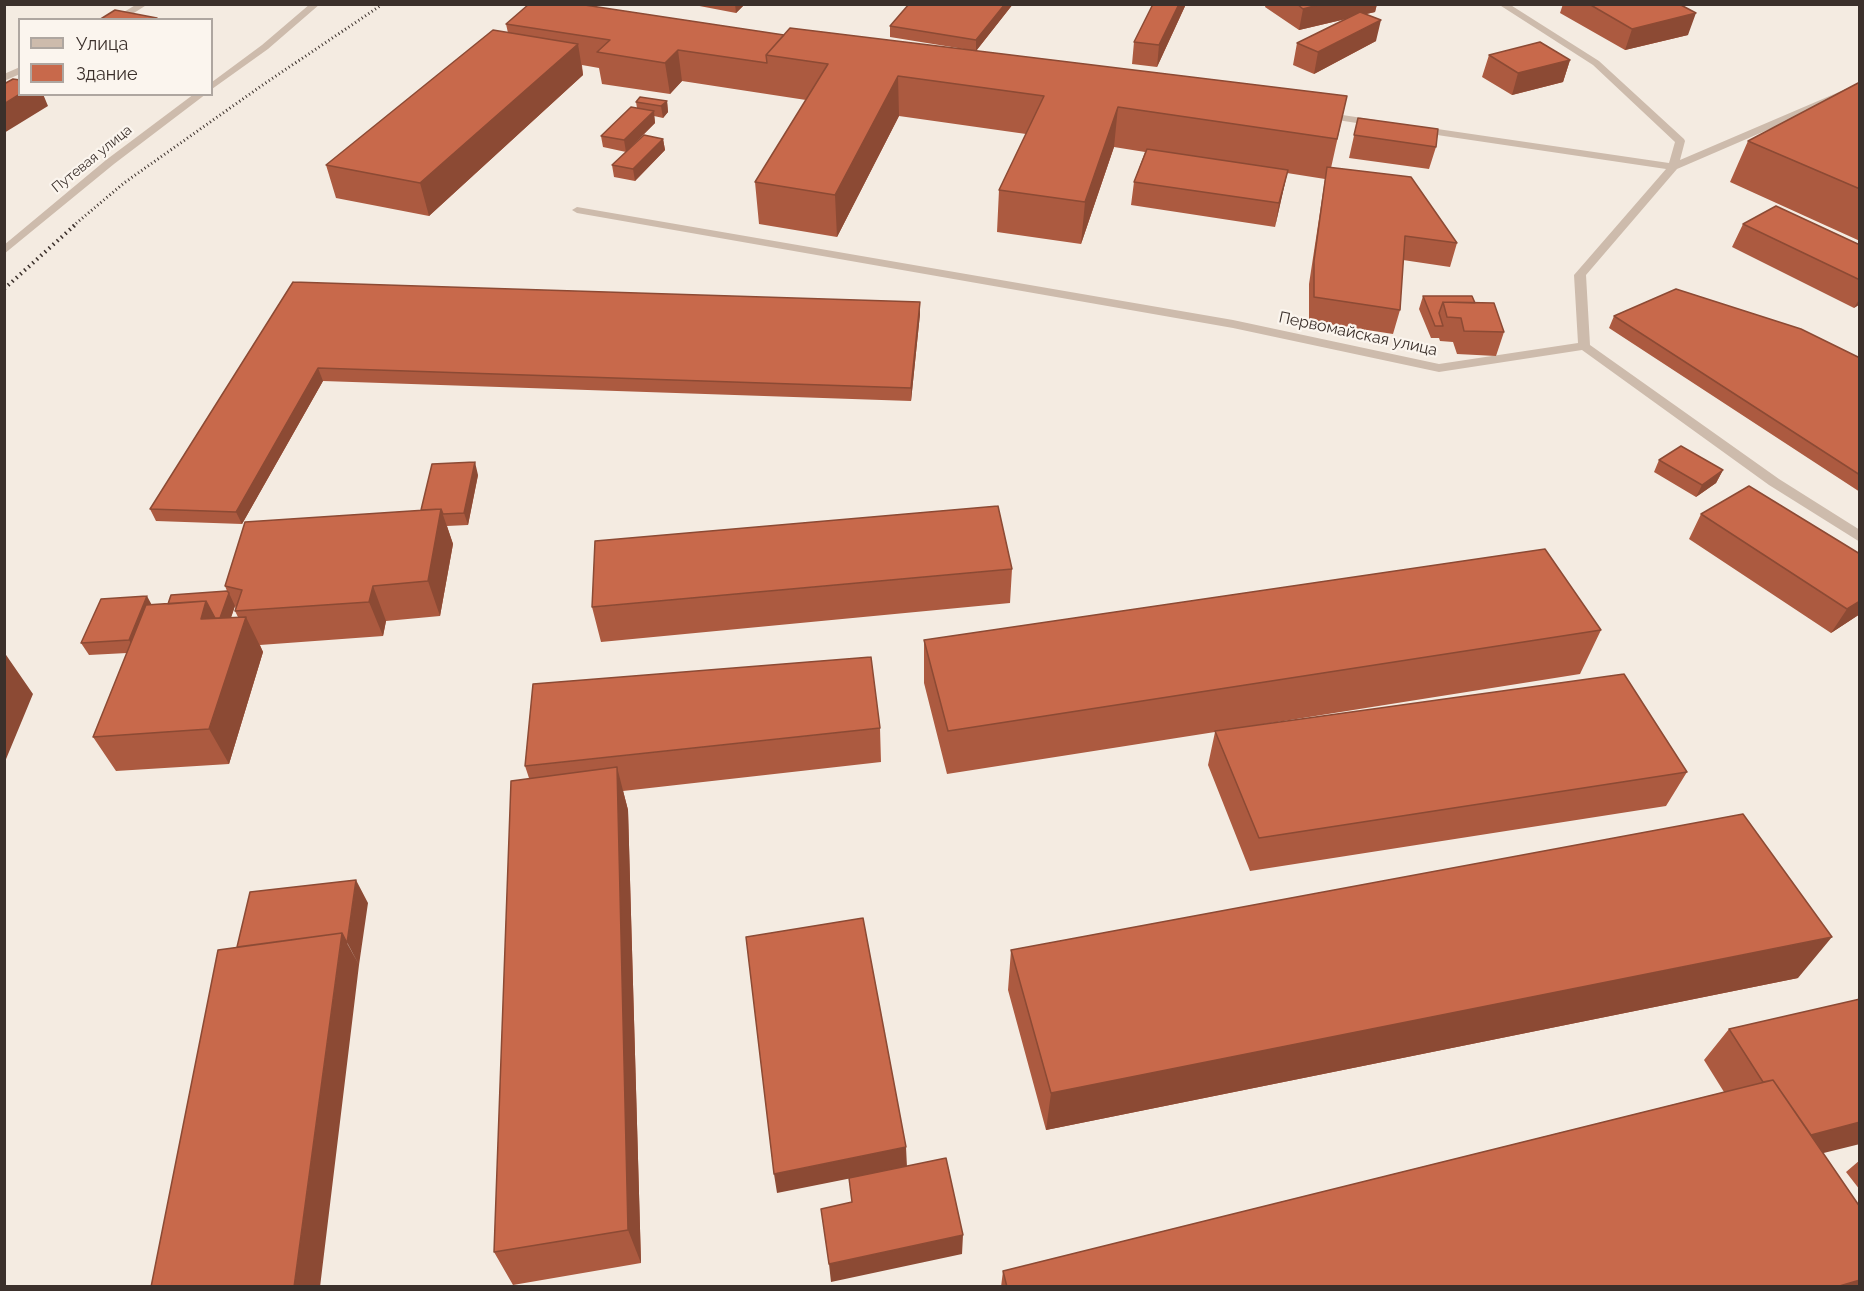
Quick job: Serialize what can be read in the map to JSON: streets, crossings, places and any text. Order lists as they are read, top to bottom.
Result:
{
  "streets": {
    "street": ["Путевая улица", "Первомайская улица"]
  },
  "legend": ["Улица", "Здание"]
}
